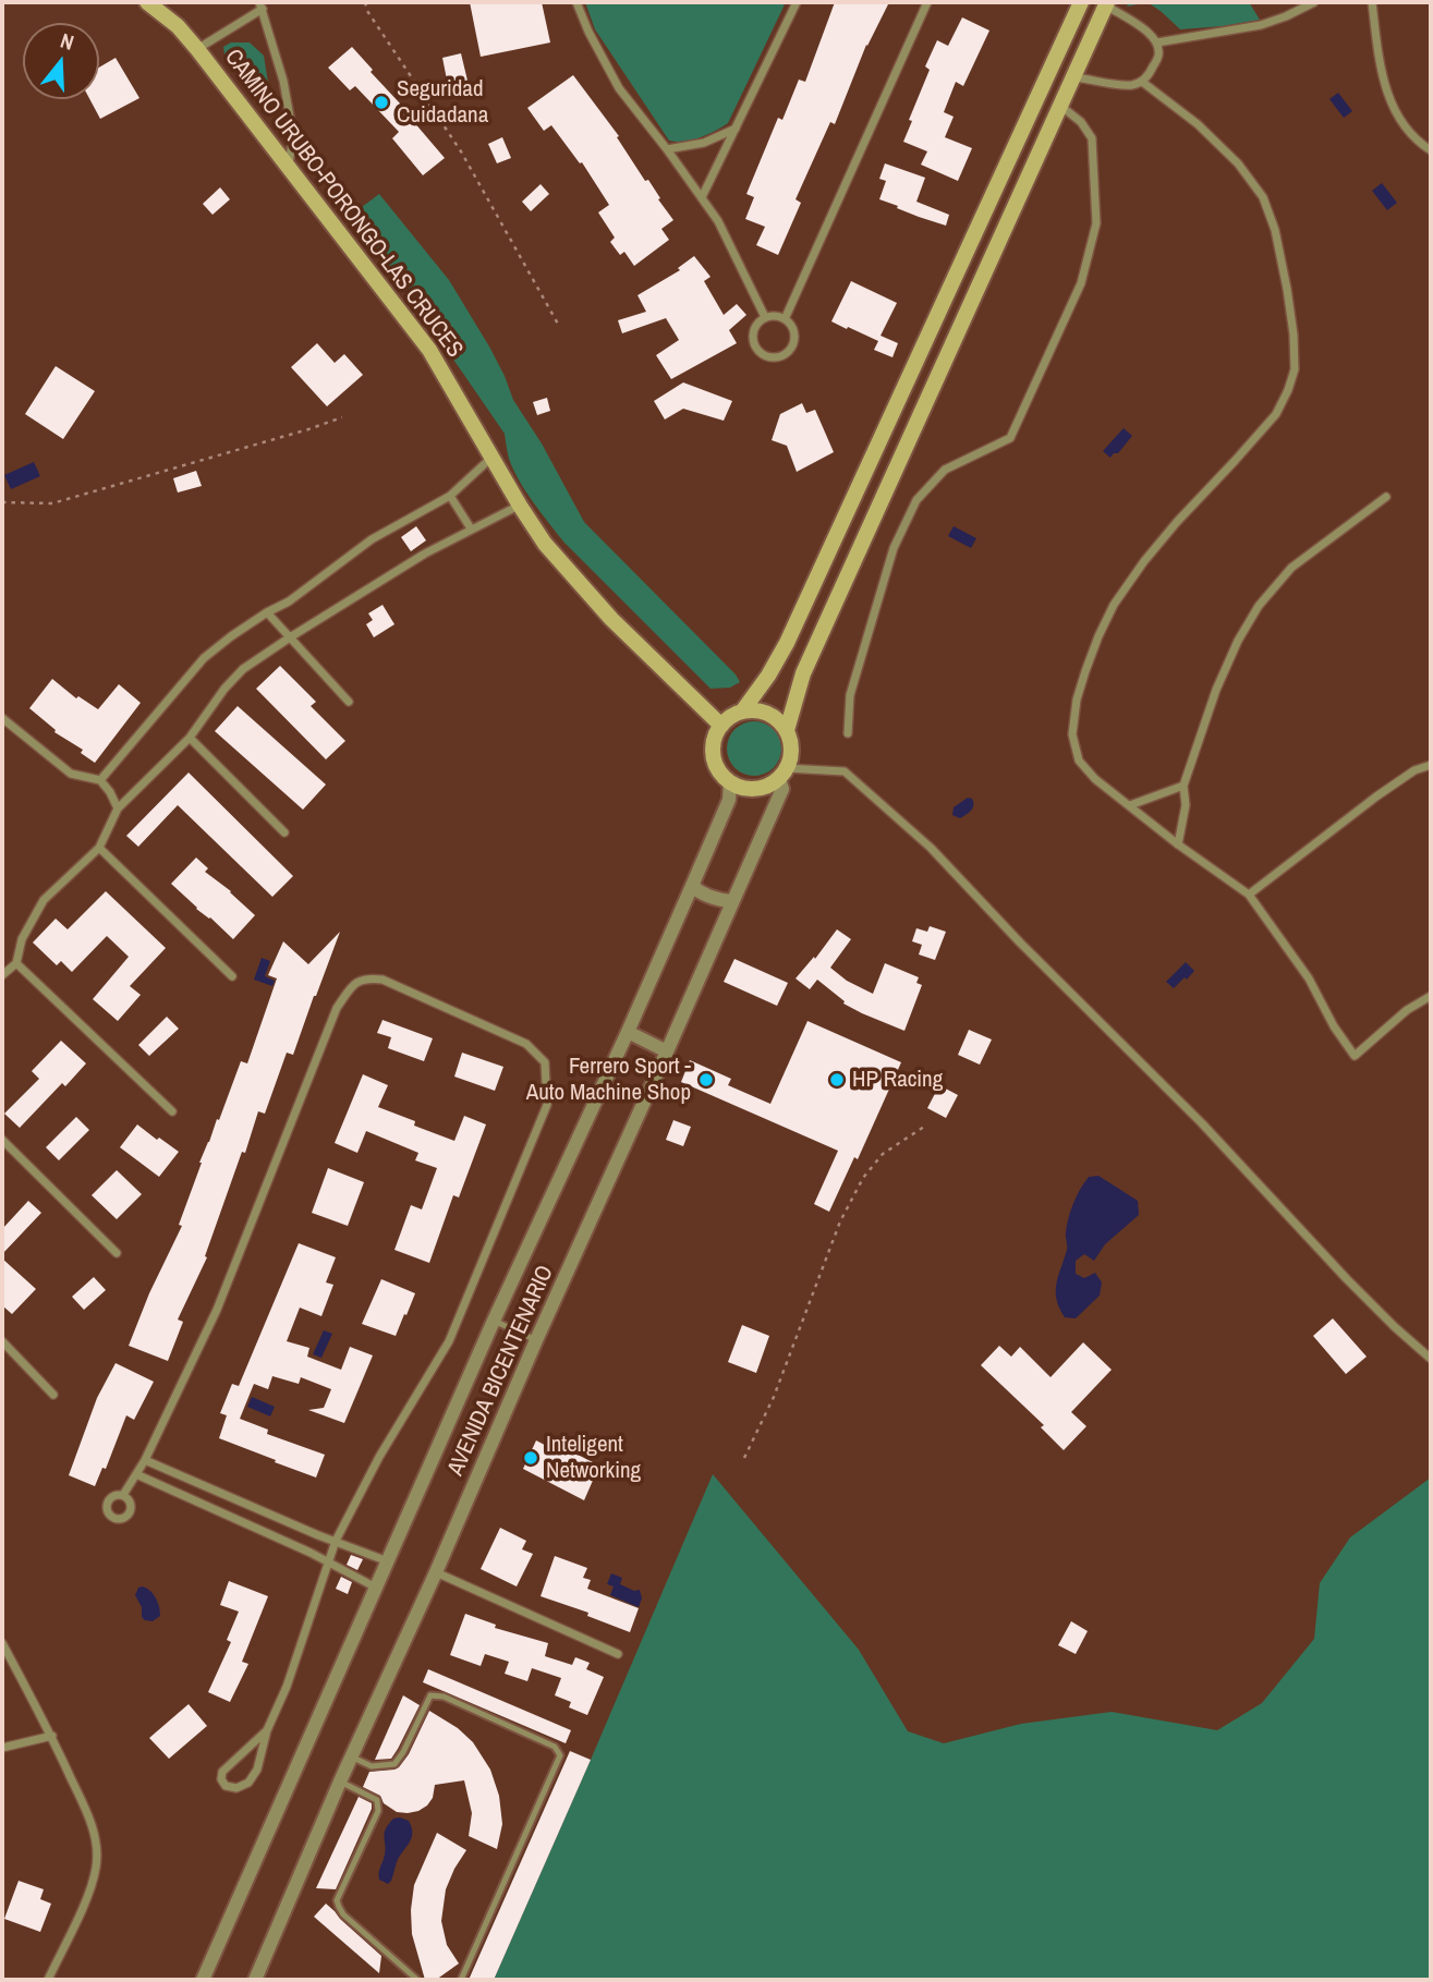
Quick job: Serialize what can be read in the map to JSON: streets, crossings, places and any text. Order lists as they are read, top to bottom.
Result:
{
  "streets": {
    "main road": ["CAMINO URUBO-PORONGO-LAS CRUCES"],
    "street": ["AVENIDA BICENTENARIO"]
  },
  "crossings": [
    ["CAMINO URUBO-PORONGO-LAS CRUCES", "AVENIDA BICENTENARIO"]
  ],
  "places": [
    "Seguridad Cuidadana",
    "Ferrero Sport - Auto Machine Shop",
    "HP Racing",
    "Inteligent Networking"
  ],
  "north": "top"
}
